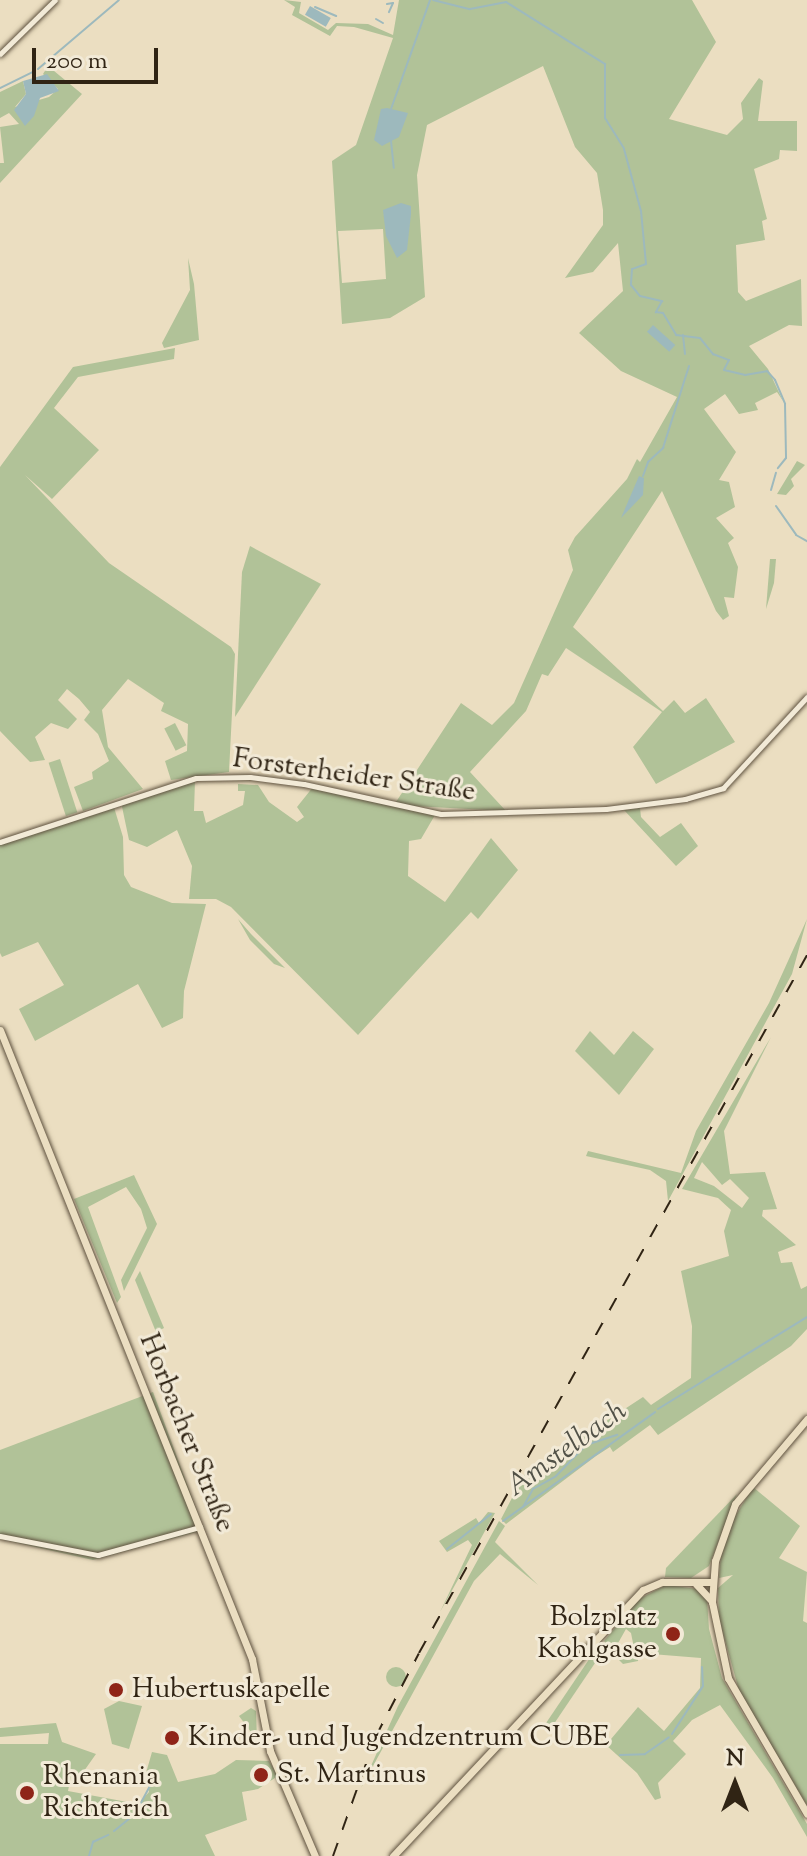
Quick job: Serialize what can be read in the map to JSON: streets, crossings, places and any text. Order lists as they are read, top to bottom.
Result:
{
  "streets": {
    "main road": ["Horbacher Straße"],
    "street": ["Forsterheider Straße"]
  },
  "water": ["Amstelbach"],
  "places": [
    "Bolzplatz Kohlgasse",
    "Hubertuskapelle",
    "Kinder- und Jugendzentrum CUBE",
    "St. Martinus",
    "Rhenania Richterich"
  ],
  "scale_bar": "200 m",
  "north": "top"
}
